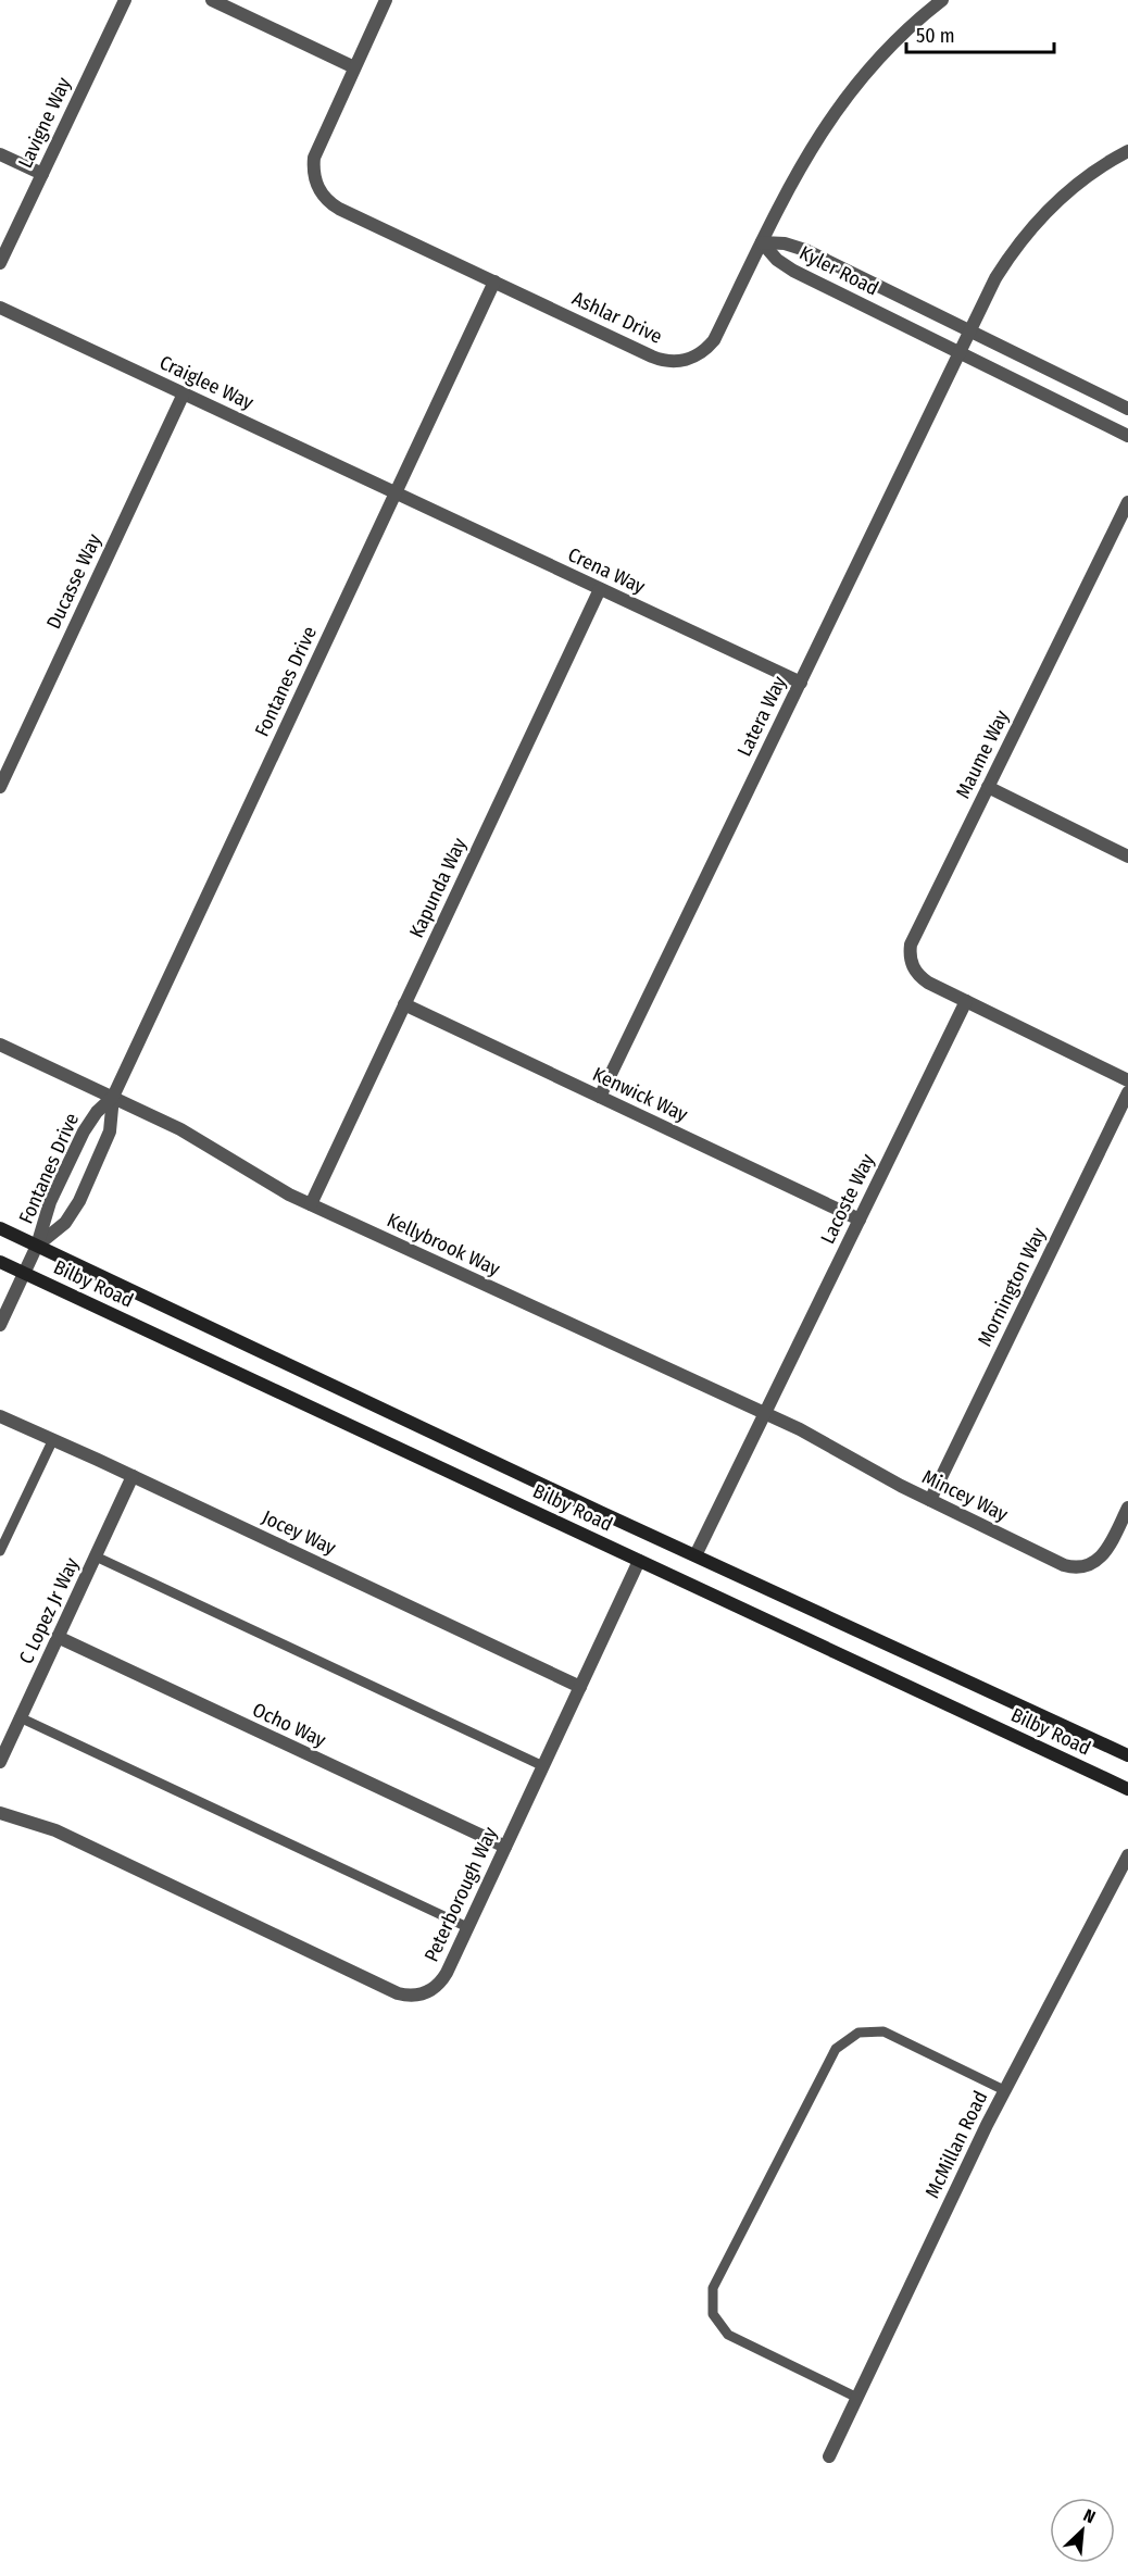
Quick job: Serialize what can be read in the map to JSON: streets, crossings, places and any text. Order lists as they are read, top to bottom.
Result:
{
  "streets": {
    "main road": ["Bilby Road"],
    "street": [
      "Lavigne Way",
      "Kyler Road",
      "Ashlar Drive",
      "Craiglee Way",
      "Crena Way",
      "Ducasse Way",
      "Fontanes Drive",
      "Latera Way",
      "Maume Way",
      "Kapunda Way",
      "Kenwick Way",
      "Lacoste Way",
      "Kellybrook Way",
      "Mornington Way",
      "Mincey Way",
      "Jocey Way",
      "C Lopez Jr Way",
      "Ocho Way",
      "Peterborough Way",
      "McMillan Road"
    ]
  },
  "crossings": [
    ["Kyler Road", "Ashlar Drive"],
    ["Kyler Road", "Latera Way"],
    ["Ashlar Drive", "Fontanes Drive"],
    ["Craiglee Way", "Crena Way"],
    ["Craiglee Way", "Ducasse Way"],
    ["Craiglee Way", "Fontanes Drive"],
    ["Crena Way", "Fontanes Drive"],
    ["Crena Way", "Latera Way"],
    ["Crena Way", "Kapunda Way"],
    ["Fontanes Drive", "Kellybrook Way"],
    ["Fontanes Drive", "Bilby Road"],
    ["Latera Way", "Kenwick Way"],
    ["Maume Way", "Lacoste Way"],
    ["Kapunda Way", "Kenwick Way"],
    ["Kapunda Way", "Kellybrook Way"],
    ["Kenwick Way", "Lacoste Way"],
    ["Lacoste Way", "Kellybrook Way"],
    ["Lacoste Way", "Bilby Road"],
    ["Lacoste Way", "Mincey Way"],
    ["Kellybrook Way", "Mincey Way"],
    ["Bilby Road", "Peterborough Way"],
    ["Mornington Way", "Mincey Way"],
    ["Jocey Way", "C Lopez Jr Way"],
    ["Jocey Way", "Peterborough Way"],
    ["C Lopez Jr Way", "Ocho Way"],
    ["Ocho Way", "Peterborough Way"]
  ],
  "scale_bar": "50 m",
  "north": "top right"
}
